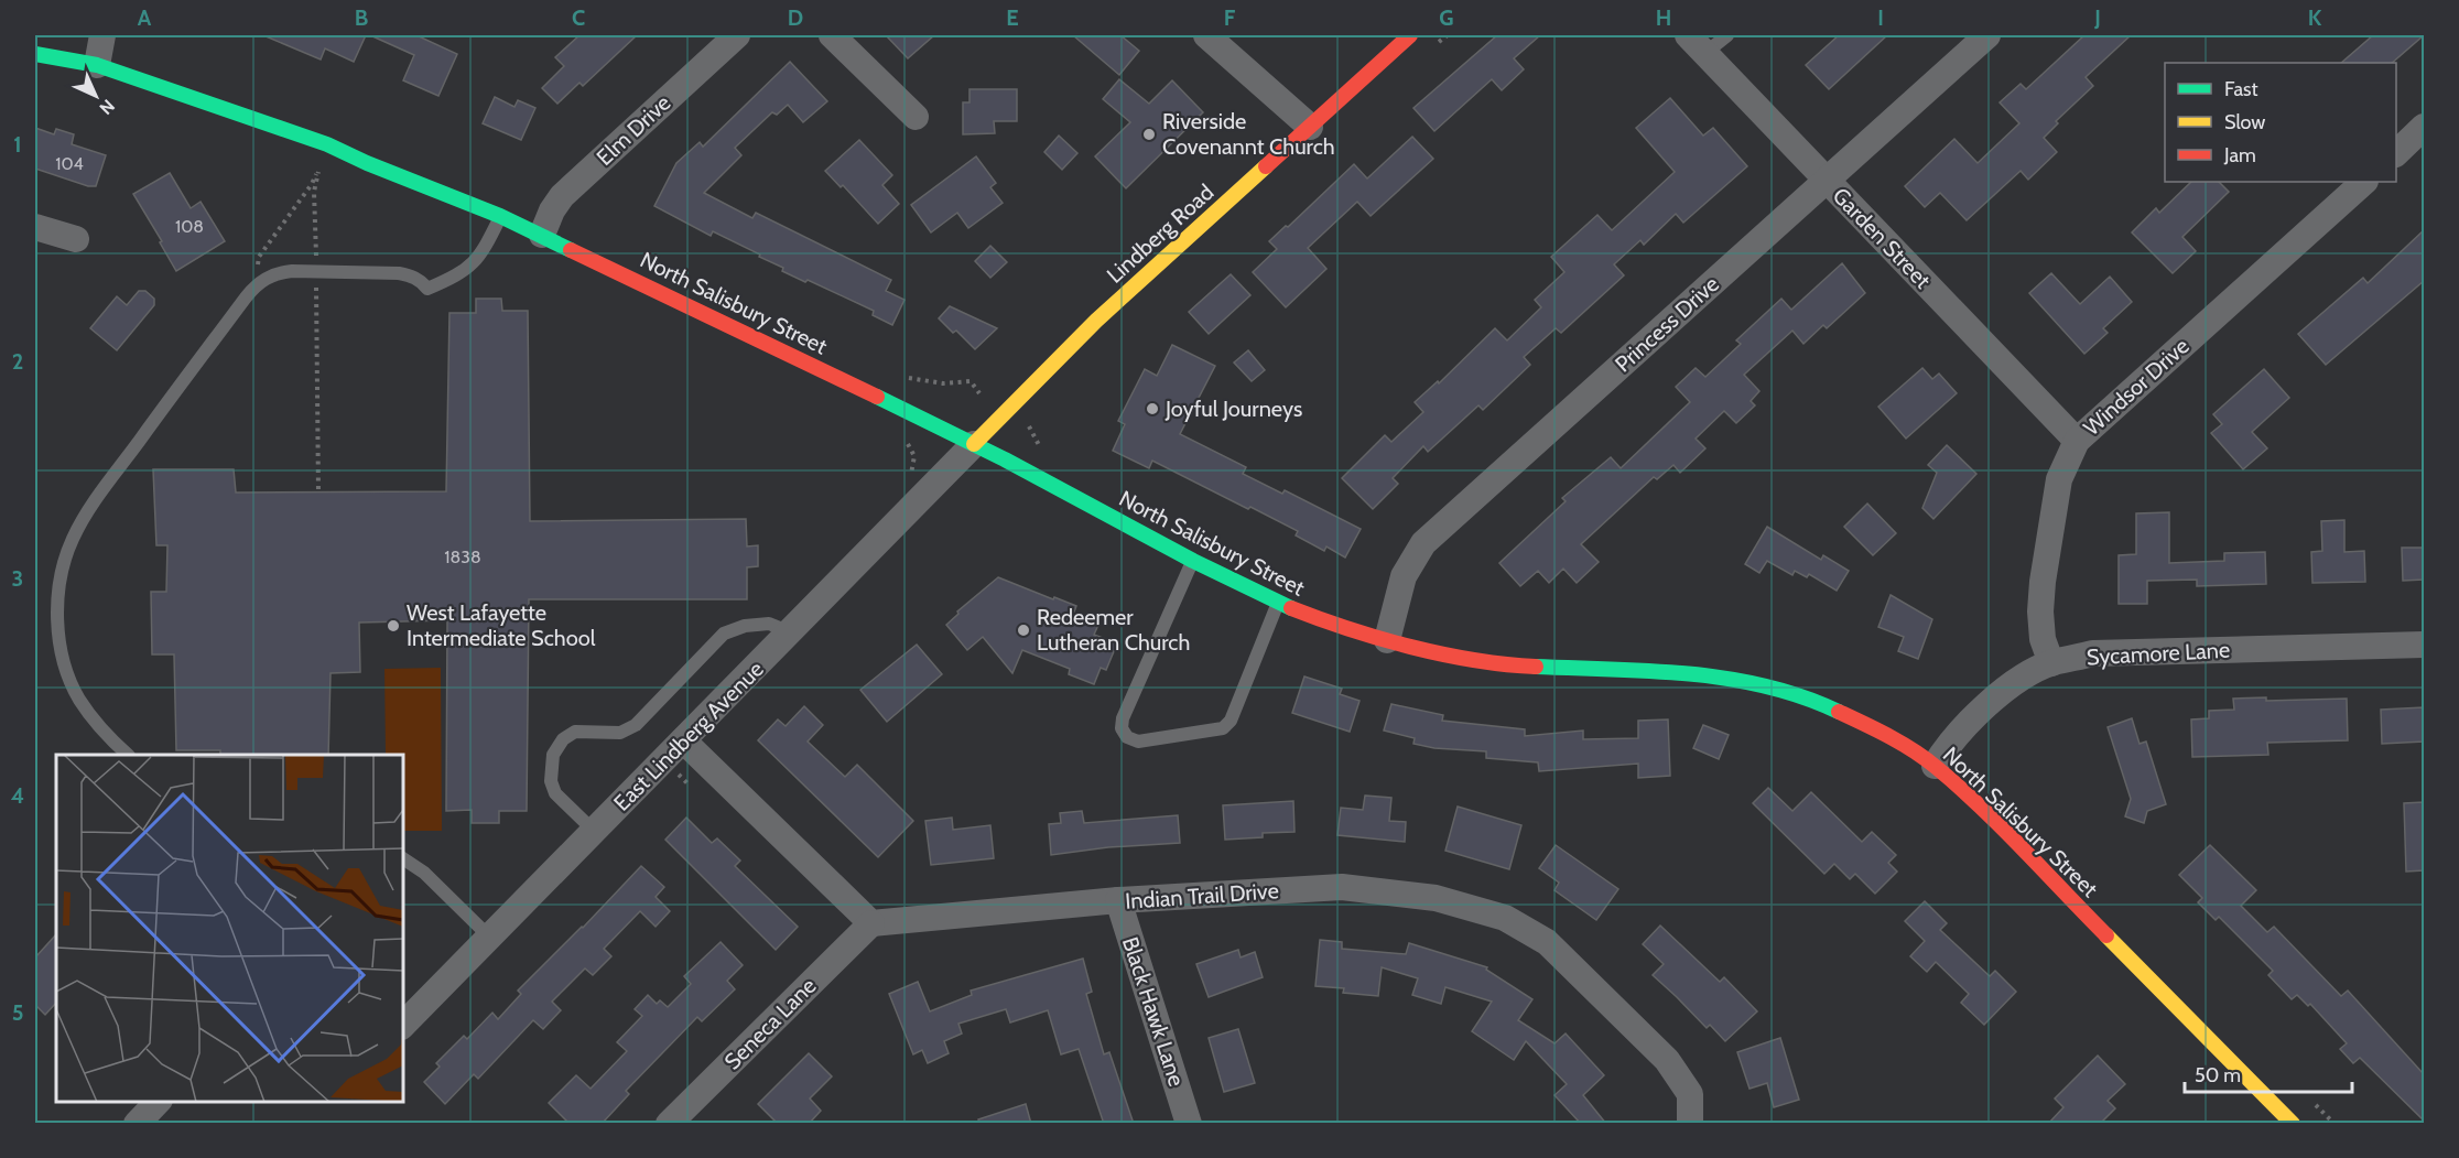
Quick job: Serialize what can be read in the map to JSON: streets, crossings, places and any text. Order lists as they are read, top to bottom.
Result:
{
  "streets": {
    "street": [
      "Elm Drive",
      "Lindberg Road",
      "Garden Street",
      "North Salisbury Street",
      "Princess Drive",
      "Windsor Drive",
      "Sycamore Lane",
      "East Lindberg Avenue",
      "Indian Trail Drive",
      "Black Hawk Lane",
      "Seneca Lane"
    ]
  },
  "crossings": [
    ["Elm Drive", "North Salisbury Street"],
    ["Lindberg Road", "North Salisbury Street"],
    ["Lindberg Road", "East Lindberg Avenue"],
    ["Garden Street", "Princess Drive"],
    ["Garden Street", "Windsor Drive"],
    ["North Salisbury Street", "Princess Drive"],
    ["North Salisbury Street", "Sycamore Lane"],
    ["North Salisbury Street", "East Lindberg Avenue"],
    ["Windsor Drive", "Sycamore Lane"],
    ["Indian Trail Drive", "Black Hawk Lane"],
    ["Indian Trail Drive", "Seneca Lane"]
  ],
  "places": [
    "Riverside Covenannt Church",
    "Joyful Journeys",
    "West Lafayette Intermediate School",
    "Redeemer Lutheran Church"
  ],
  "house_numbers": ["104", "108", "1838"],
  "legend": ["Fast", "Slow", "Jam"],
  "scale_bar": "50 m",
  "north": "bottom right",
  "grid": {
    "columns": [
      "A",
      "B",
      "C",
      "D",
      "E",
      "F",
      "G",
      "H",
      "I",
      "J",
      "K"
    ],
    "rows": [
      "1",
      "2",
      "3",
      "4",
      "5"
    ]
  }
}
